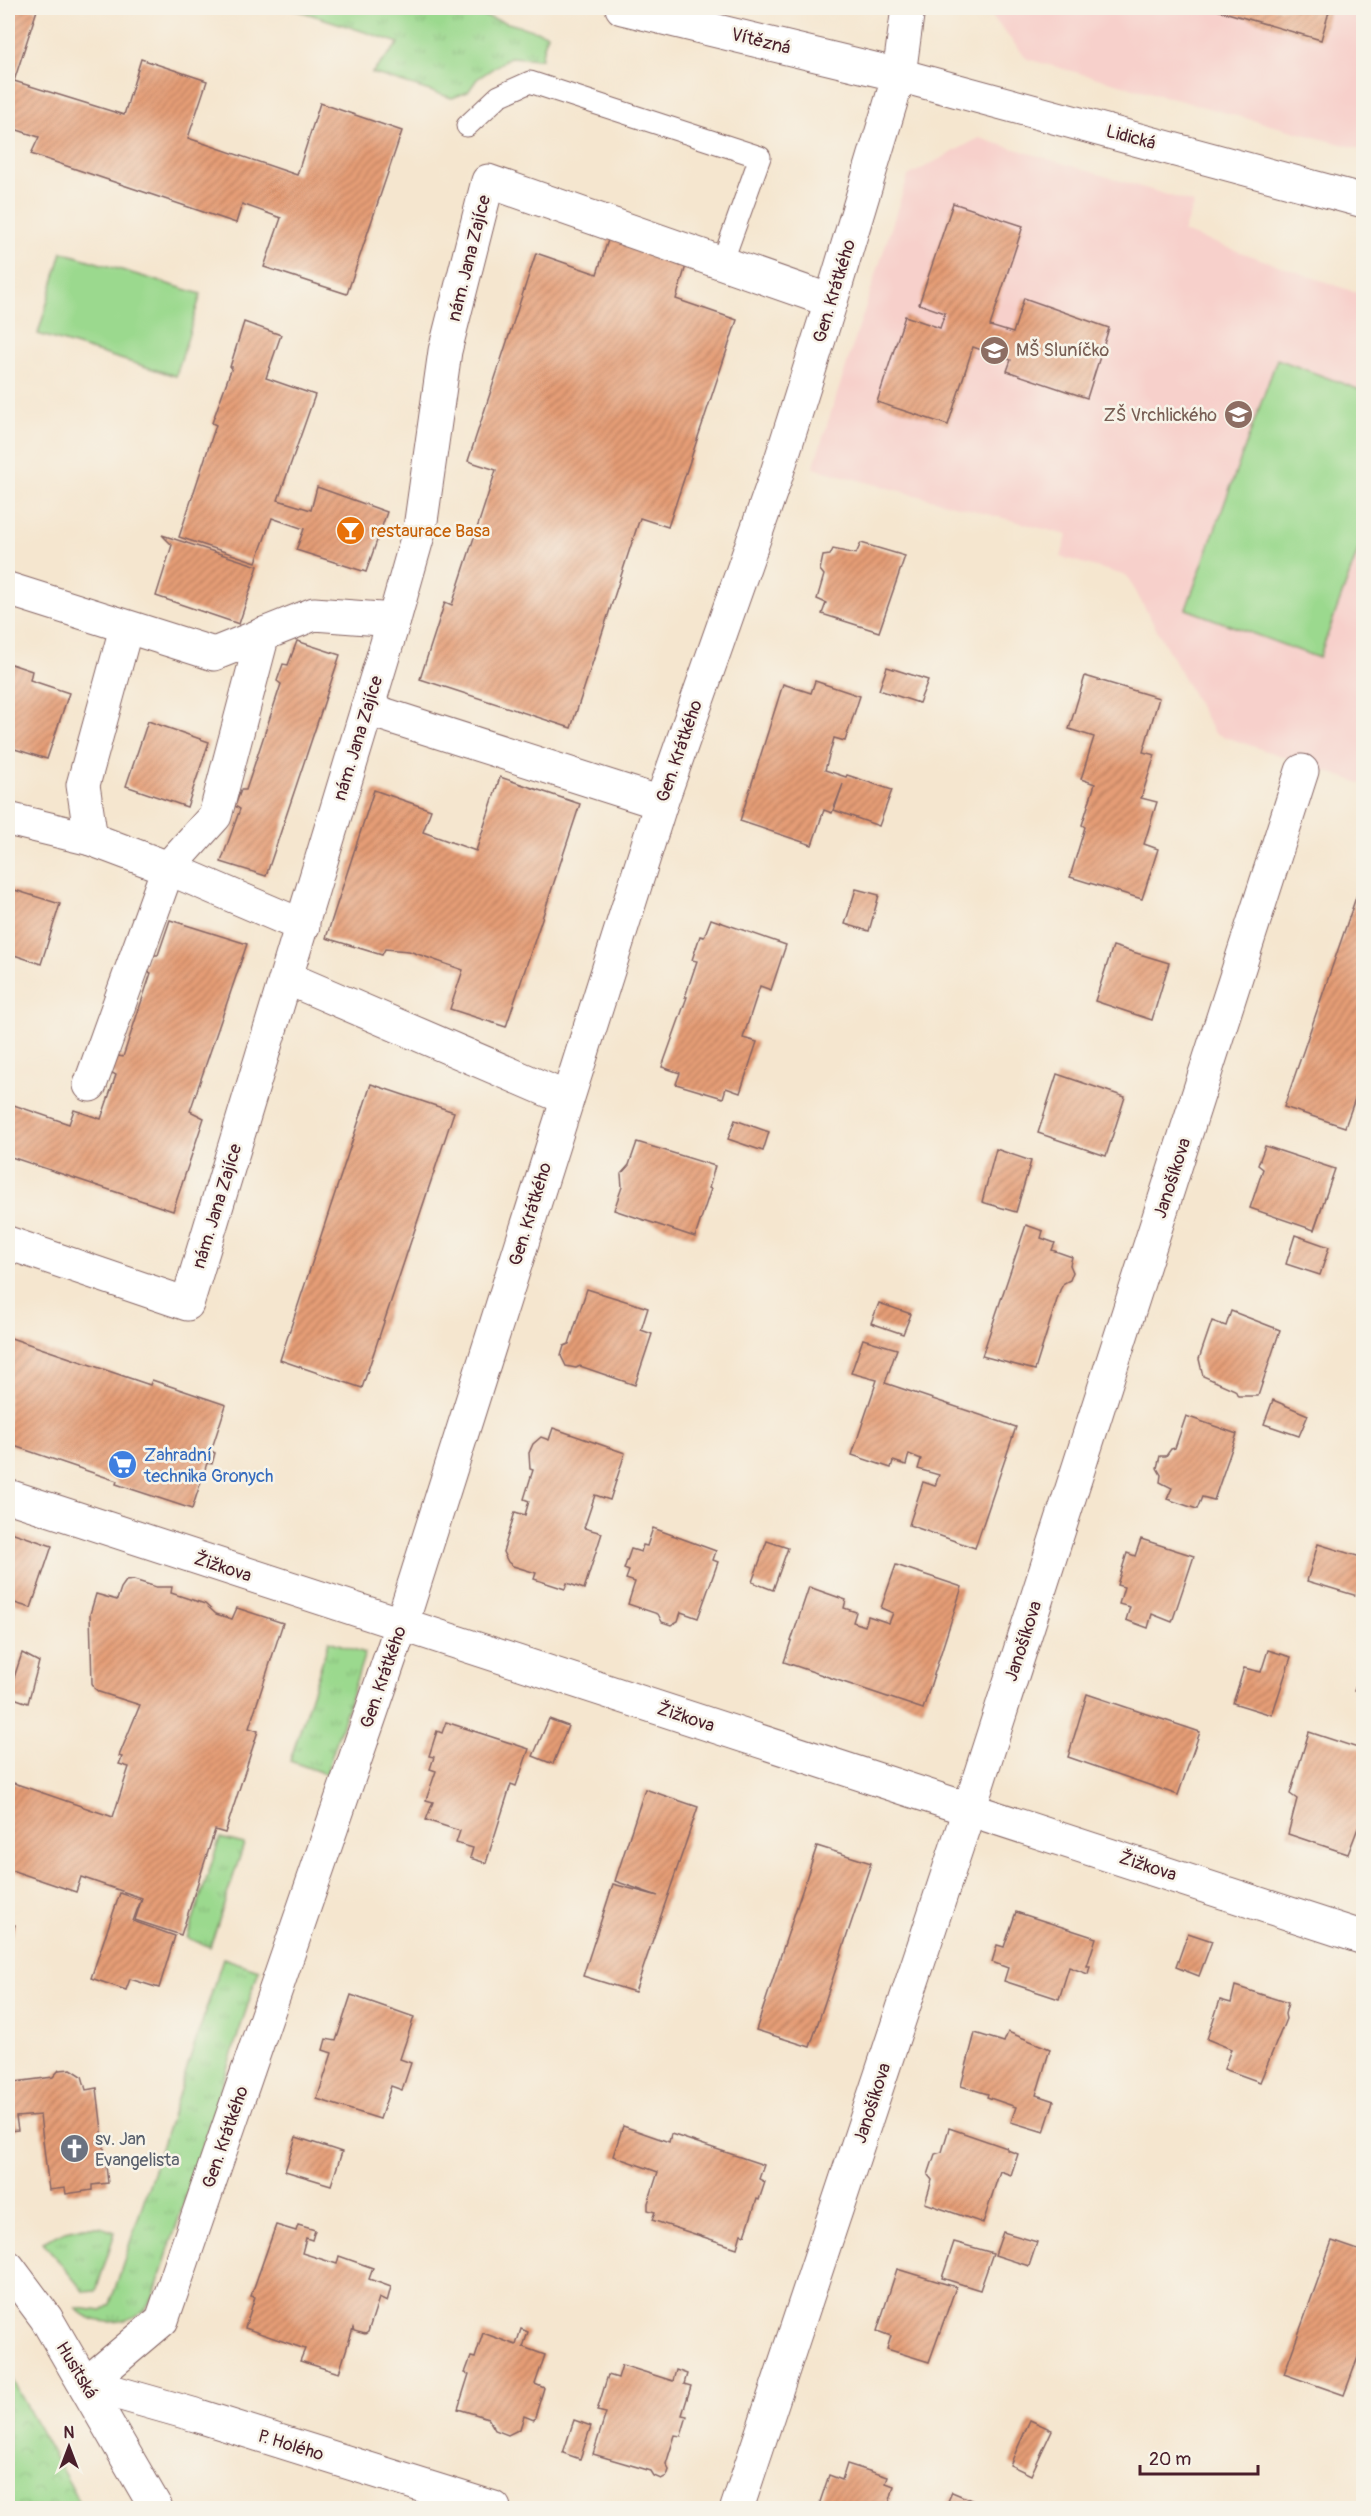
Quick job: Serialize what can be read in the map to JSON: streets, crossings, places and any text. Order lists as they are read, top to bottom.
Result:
{
  "streets": {
    "street": [
      "Vítězná",
      "Lidická",
      "nám. Jana Zajíce",
      "Gen. Krátkého",
      "Janošíkova",
      "Žižkova",
      "Husitská",
      "P. Holého"
    ]
  },
  "crossings": [
    ["Vítězná", "Lidická"],
    ["Vítězná", "Gen. Krátkého"],
    ["Lidická", "Gen. Krátkého"],
    ["nám. Jana Zajíce", "Gen. Krátkého"],
    ["Gen. Krátkého", "Žižkova"],
    ["Gen. Krátkého", "Husitská"],
    ["Gen. Krátkého", "P. Holého"],
    ["Janošíkova", "Žižkova"],
    ["Husitská", "P. Holého"]
  ],
  "places": {
    "school or university": ["MŠ Sluníčko", "ZŠ Vrchlického"],
    "bar": ["restaurace Basa"],
    "supermarket": ["Zahradní technika Gronych"],
    "church": ["sv. Jan Evangelista"]
  },
  "scale_bar": "20 m",
  "north": "top"
}
